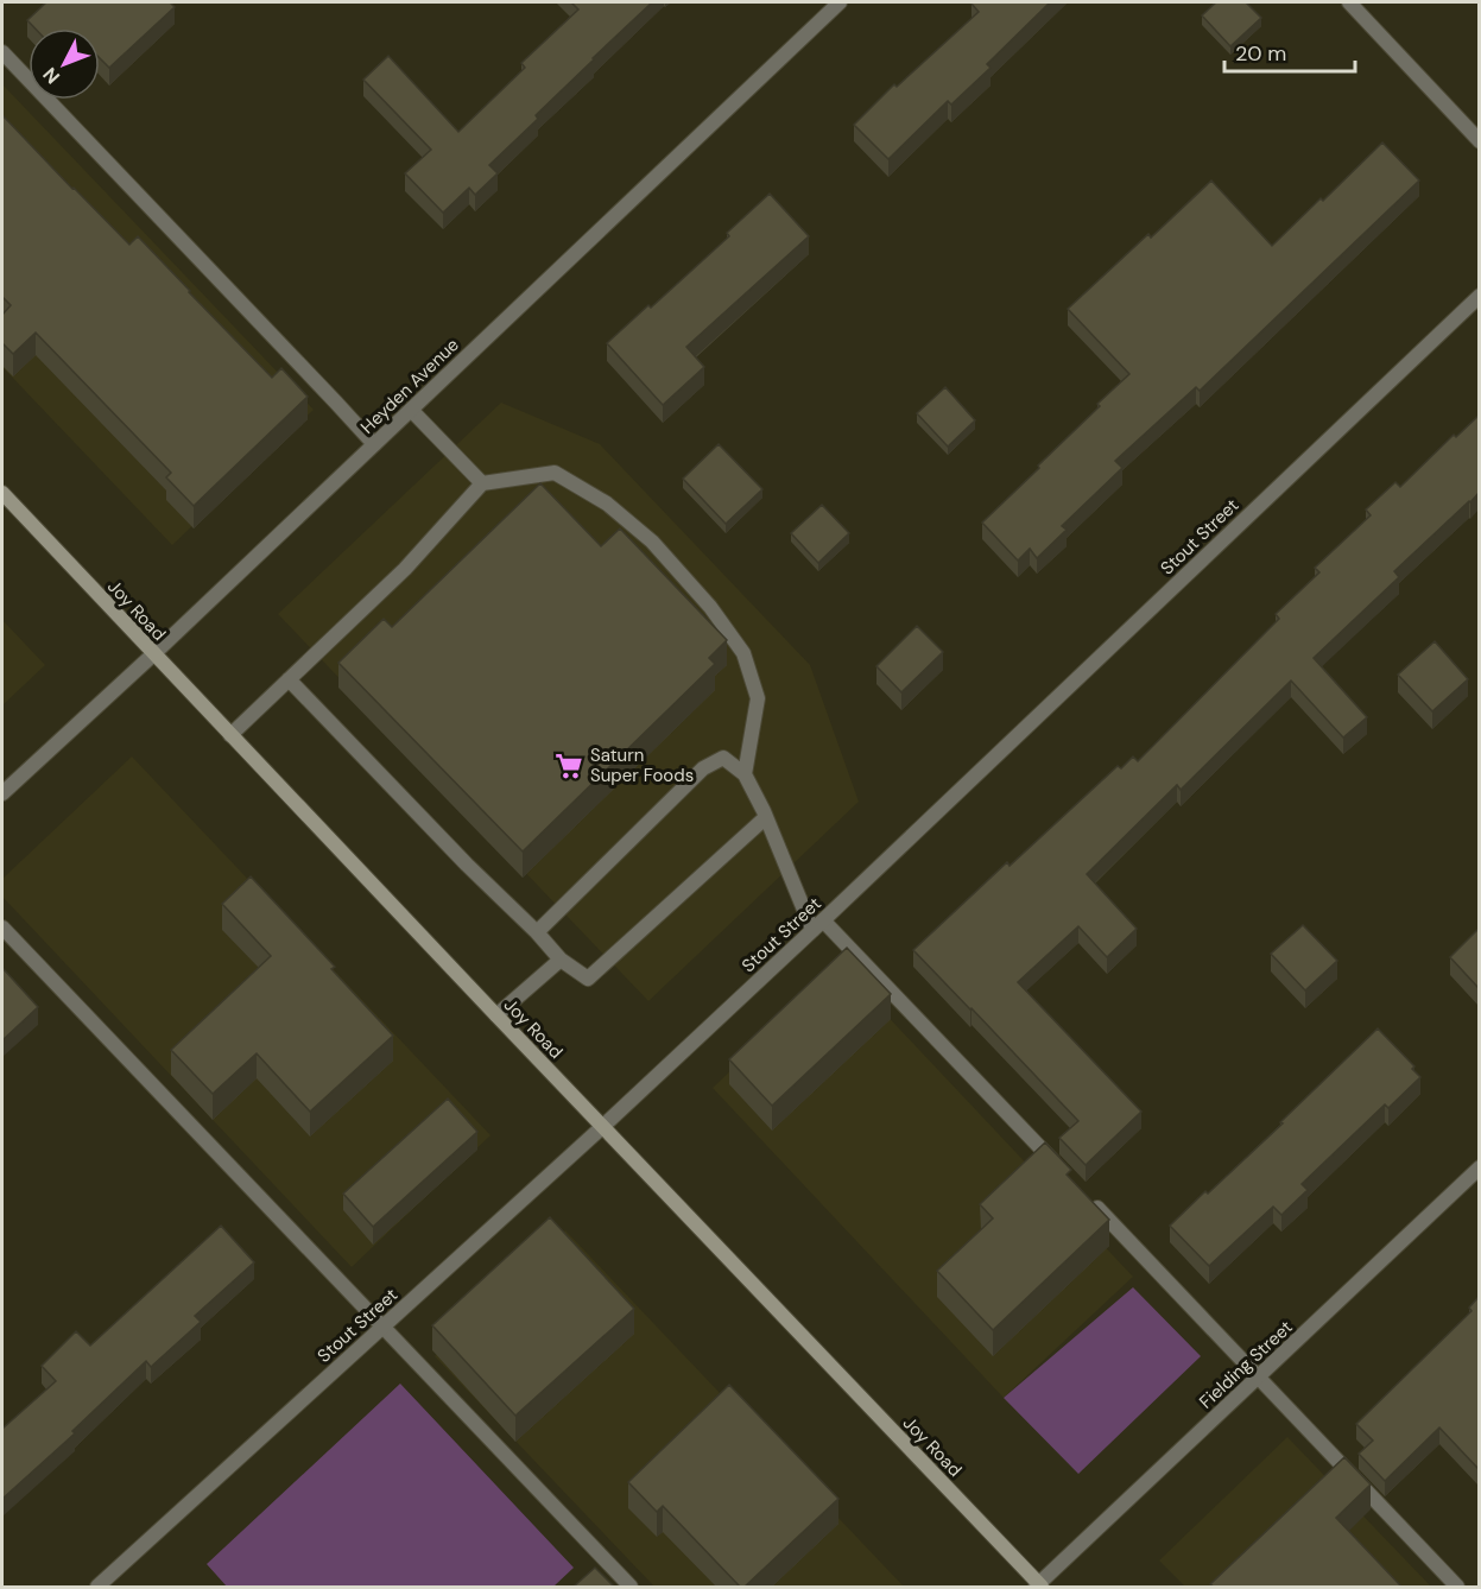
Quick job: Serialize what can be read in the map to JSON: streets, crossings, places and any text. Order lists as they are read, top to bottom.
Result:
{
  "streets": {
    "main road": ["Joy Road"],
    "street": ["Heyden Avenue", "Stout Street", "Fielding Street"]
  },
  "crossings": [
    ["Heyden Avenue", "Joy Road"],
    ["Stout Street", "Joy Road"],
    ["Joy Road", "Fielding Street"]
  ],
  "places": {
    "supermarket": ["Saturn Super Foods"]
  },
  "scale_bar": "20 m",
  "north": "bottom left"
}
